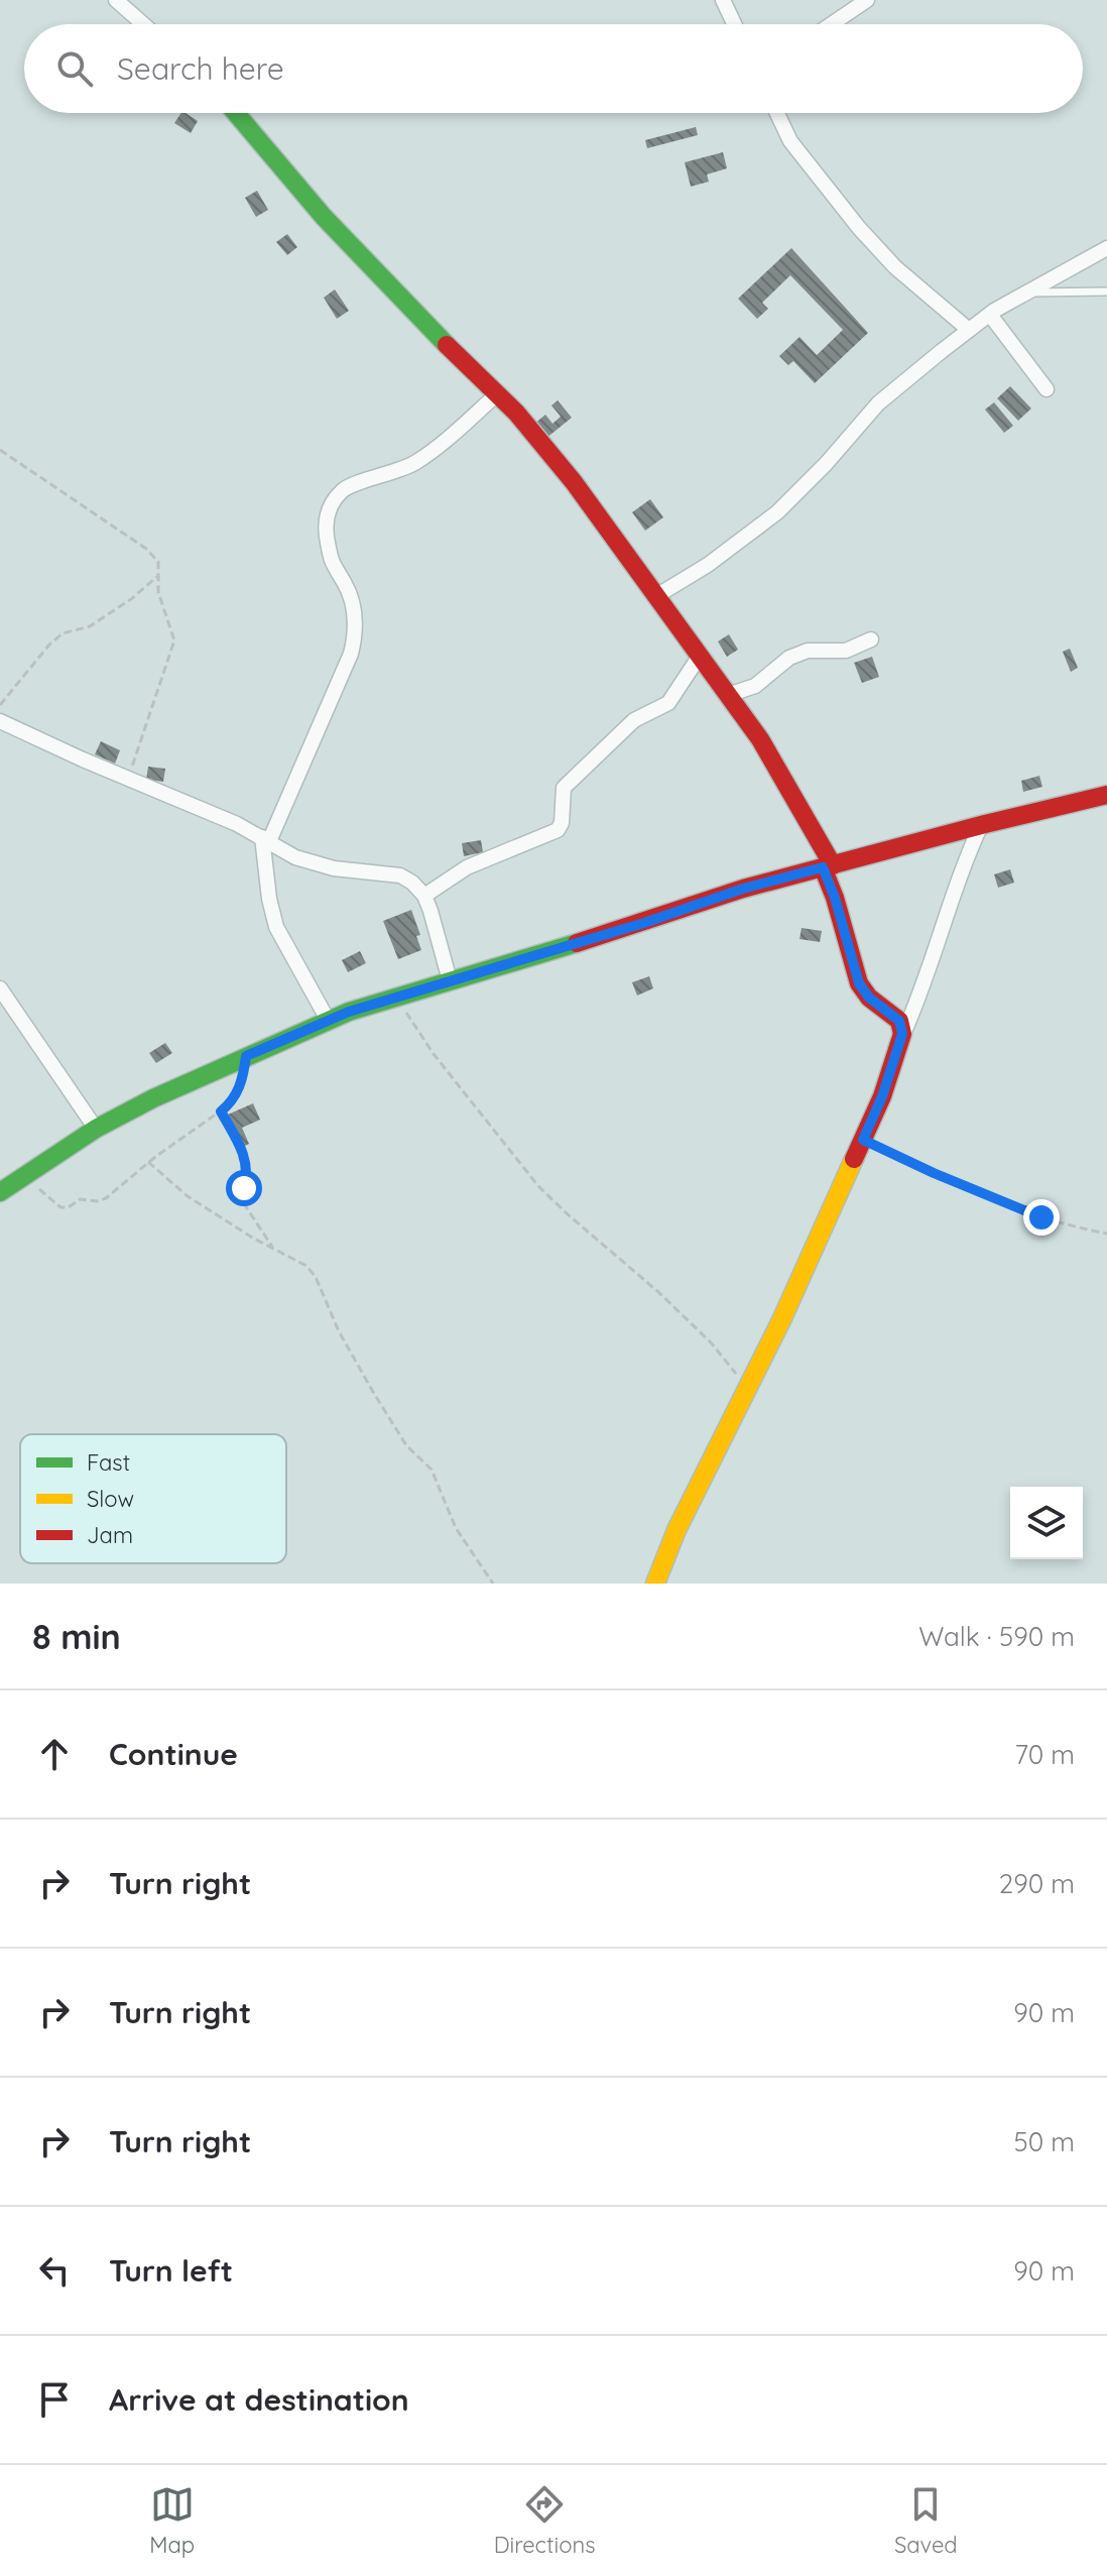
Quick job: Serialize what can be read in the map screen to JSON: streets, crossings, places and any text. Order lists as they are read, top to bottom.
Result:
{
  "legend": ["Fast", "Slow", "Jam"],
  "page": {
    "search": "Search here",
    "heading": ["8 min", "Walk · 590 m"],
    "list": [
      ["Continue", "70 m"],
      ["Turn right", "290 m"],
      ["Turn right", "90 m"],
      ["Turn right", "50 m"],
      ["Turn left", "90 m"],
      "Arrive at destination"
    ],
    "nav": ["Map", "Directions", "Saved"]
  }
}
